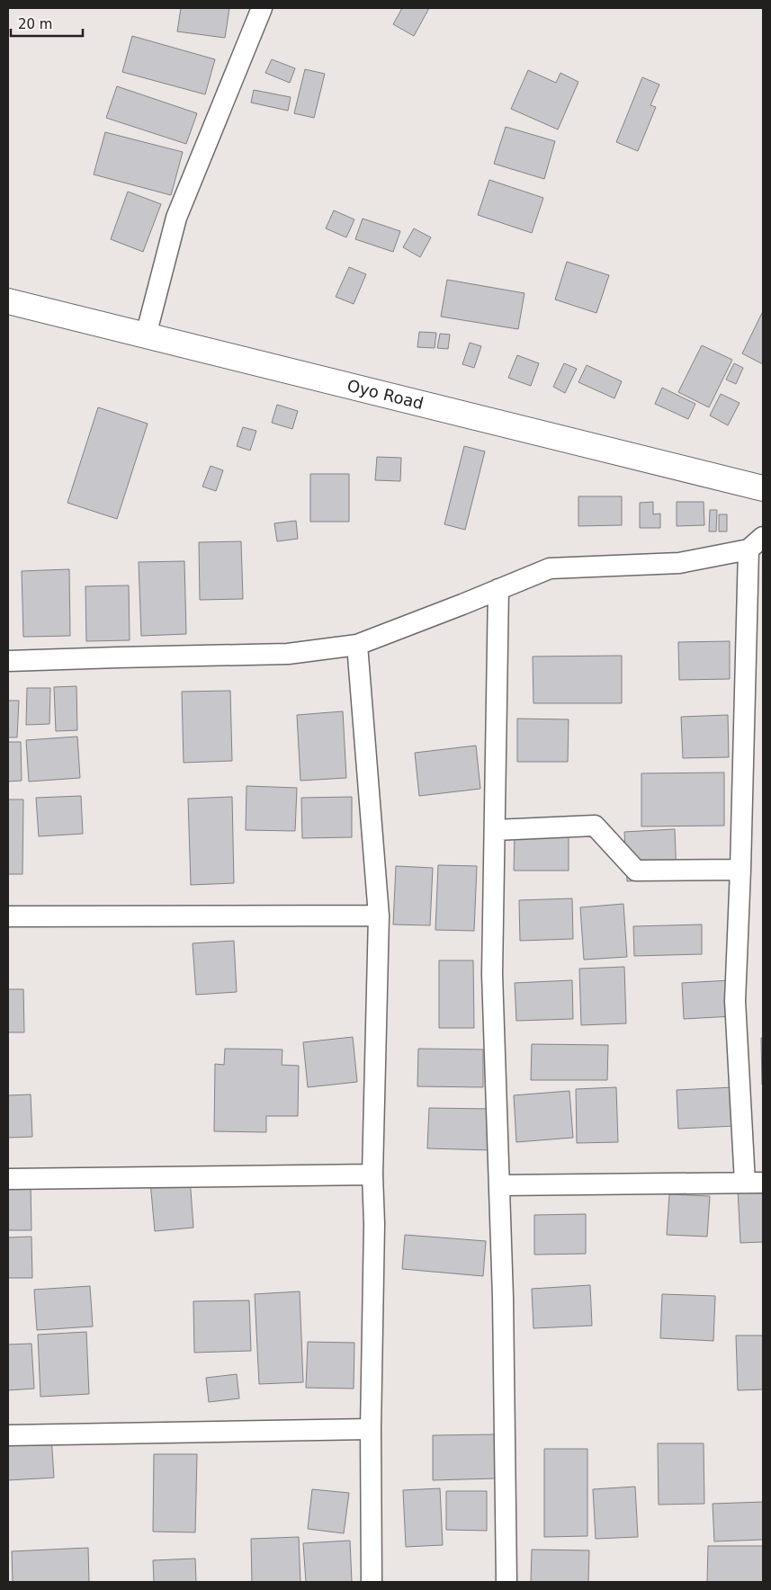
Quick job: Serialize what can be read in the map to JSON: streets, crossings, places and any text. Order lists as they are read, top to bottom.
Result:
{
  "streets": {
    "street": ["Oyo Road"]
  },
  "scale_bar": "20 m"
}
